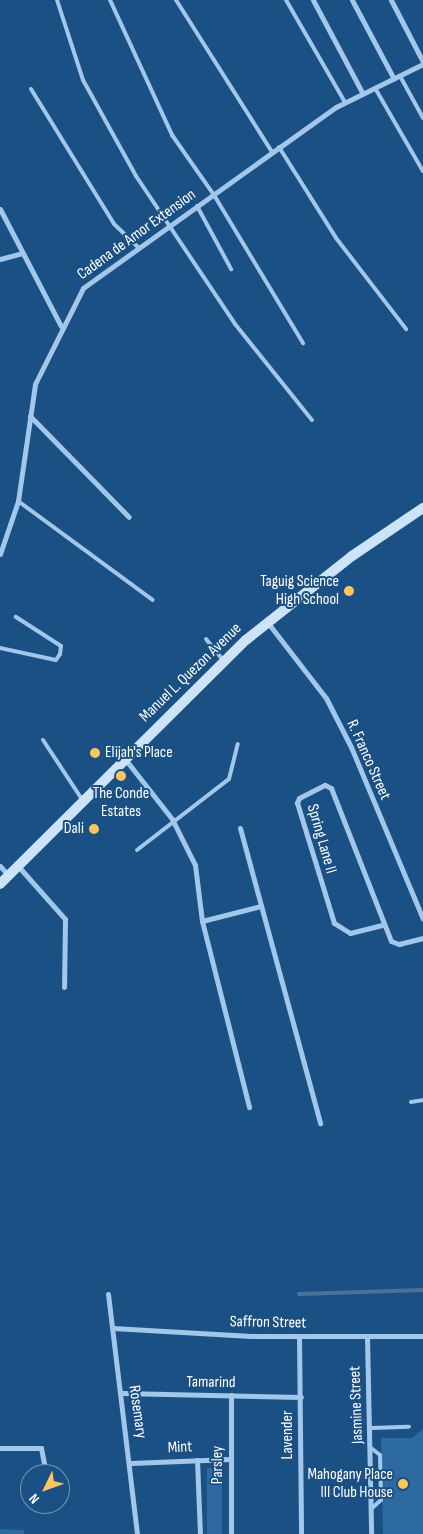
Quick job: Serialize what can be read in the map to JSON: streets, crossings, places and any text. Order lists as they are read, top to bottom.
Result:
{
  "streets": {
    "main road": ["Manuel L. Quezon Avenue"],
    "street": [
      "Cadena de Amor Extension",
      "R. Franco Street",
      "Spring Lane II",
      "Saffron Street",
      "Tamarind",
      "Jasmine Street",
      "Rosemary",
      "Lavender",
      "Mint",
      "Parsley"
    ]
  },
  "crossings": [
    ["Manuel L. Quezon Avenue", "R. Franco Street"],
    ["Saffron Street", "Jasmine Street"],
    ["Saffron Street", "Rosemary"],
    ["Saffron Street", "Lavender"],
    ["Tamarind", "Rosemary"],
    ["Tamarind", "Lavender"],
    ["Tamarind", "Parsley"],
    ["Rosemary", "Mint"],
    ["Mint", "Parsley"]
  ],
  "places": [
    "Taguig Science High School",
    "Elijah's Place",
    "The Conde Estates",
    "Dali",
    "Mahogany Place III Club House"
  ],
  "north": "bottom left"
}
